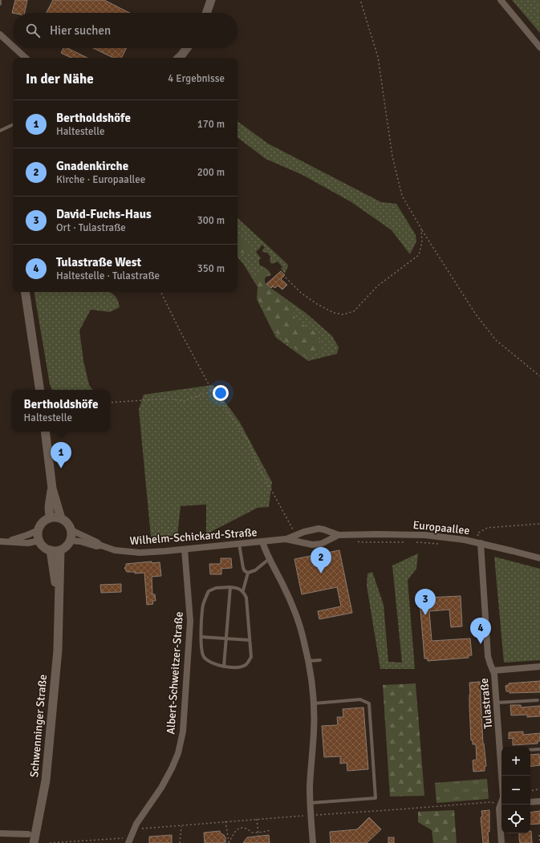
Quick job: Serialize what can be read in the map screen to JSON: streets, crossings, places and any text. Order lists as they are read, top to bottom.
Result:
{
  "streets": {
    "main road": ["Schwenninger Straße"],
    "street": [
      "Europaallee",
      "Wilhelm-Schickard-Straße",
      "Albert-Schweitzer-Straße",
      "Tulastraße"
    ]
  },
  "crossings": [
    ["Europaallee", "Wilhelm-Schickard-Straße"],
    ["Europaallee", "Tulastraße"],
    ["Wilhelm-Schickard-Straße", "Albert-Schweitzer-Straße"]
  ],
  "page": {
    "search": "Hier suchen",
    "heading": ["In der Nähe", "4 Ergebnisse"],
    "list": [
      {
        "mark": "1",
        "name": "Bertholdshöfe",
        "note": "Haltestelle",
        "value": "170 m"
      },
      {
        "mark": "2",
        "name": "Gnadenkirche",
        "note": "Kirche · Europaallee",
        "value": "200 m"
      },
      {
        "mark": "3",
        "name": "David-Fuchs-Haus",
        "note": "Ort · Tulastraße",
        "value": "300 m"
      },
      {
        "mark": "4",
        "name": "Tulastraße West",
        "note": "Haltestelle · Tulastraße",
        "value": "350 m"
      }
    ],
    "popup": ["Bertholdshöfe", "Haltestelle"],
    "pins": [
      "1",
      "2",
      "3",
      "4"
    ],
    "map_buttons": ["+", "−"]
  }
}
